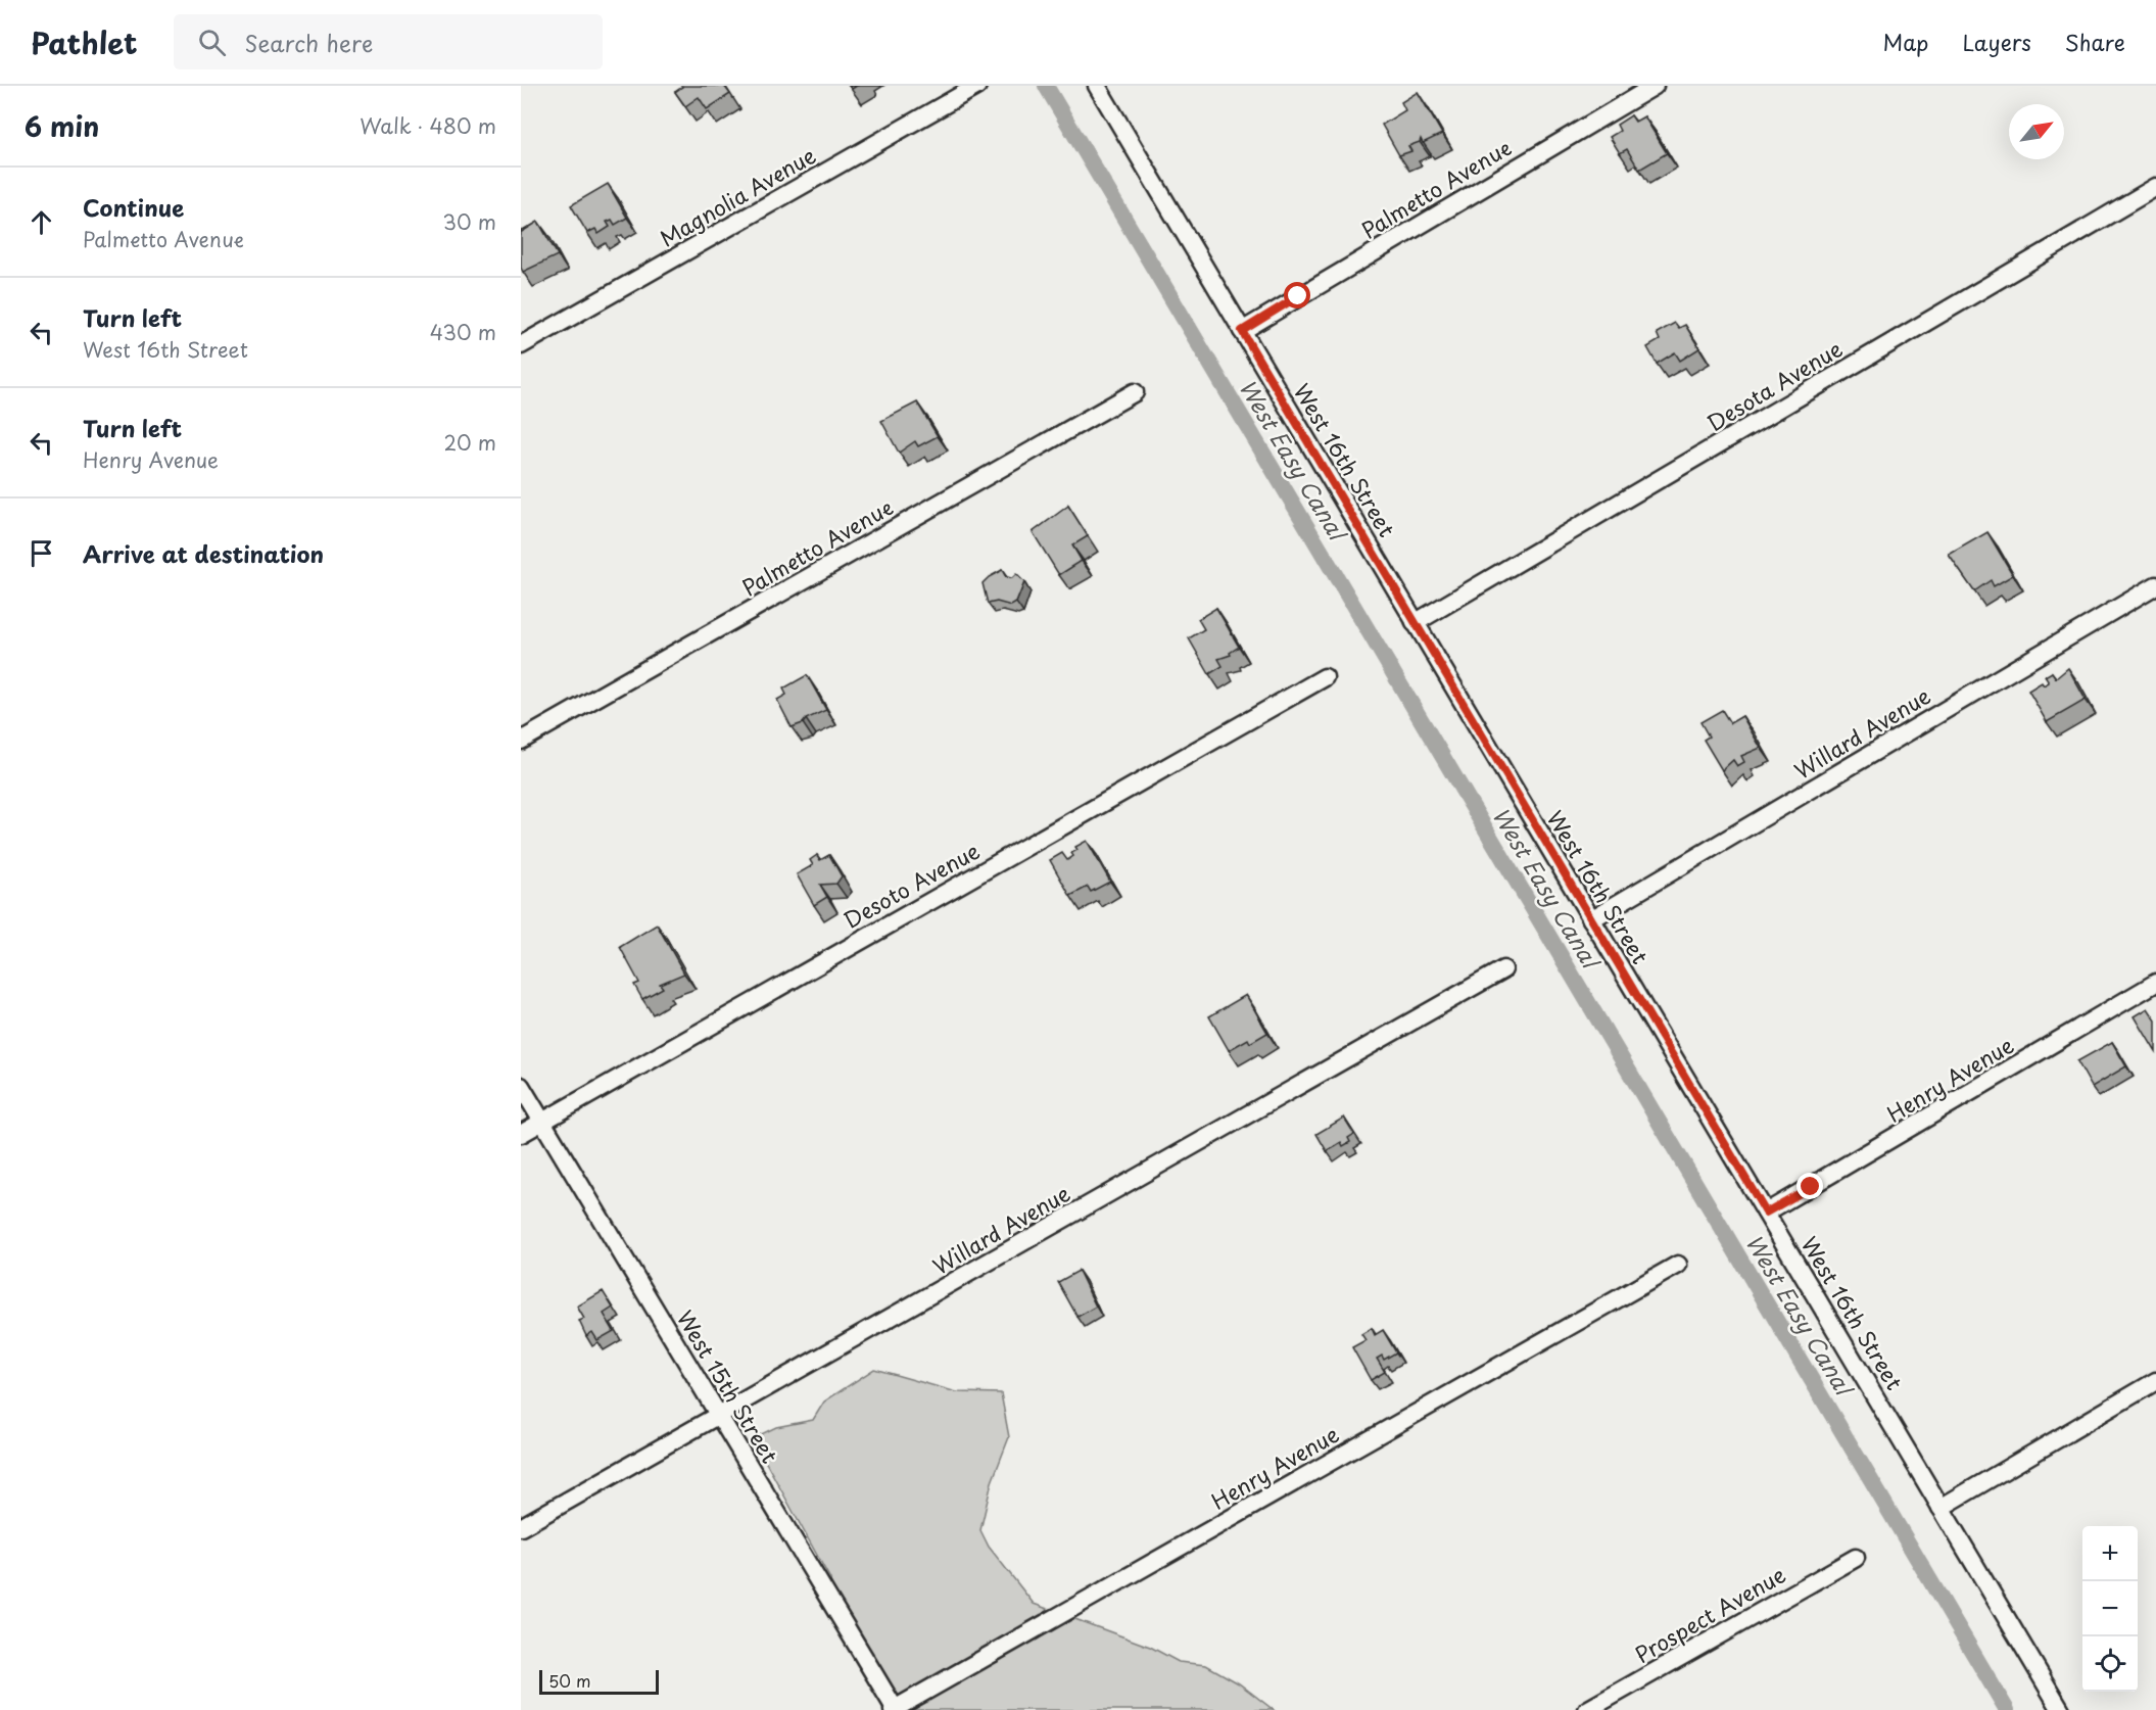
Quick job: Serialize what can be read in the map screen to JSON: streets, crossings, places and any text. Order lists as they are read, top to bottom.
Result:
{
  "streets": {
    "street": [
      "Palmetto Avenue",
      "Magnolia Avenue",
      "Desota Avenue",
      "West 16th Street",
      "Willard Avenue",
      "Desoto Avenue",
      "Henry Avenue",
      "West 15th Street",
      "Prospect Avenue"
    ]
  },
  "crossings": [
    ["Palmetto Avenue", "West 16th Street"],
    ["Desota Avenue", "West 16th Street"],
    ["West 16th Street", "Willard Avenue"],
    ["West 16th Street", "Henry Avenue"],
    ["Willard Avenue", "West 15th Street"],
    ["Desoto Avenue", "West 15th Street"],
    ["Henry Avenue", "West 15th Street"]
  ],
  "water": ["West Easy Canal"],
  "scale_bar": "50 m",
  "north": "top right",
  "page": {
    "header": "Pathlet",
    "search": "Search here",
    "nav": ["Map", "Layers", "Share"],
    "heading": ["6 min", "Walk · 480 m"],
    "list": [
      ["Continue", "Palmetto Avenue", "30 m"],
      ["Turn left", "West 16th Street", "430 m"],
      ["Turn left", "Henry Avenue", "20 m"],
      "Arrive at destination"
    ],
    "map_buttons": ["+", "−"],
    "scale": "50 m"
  }
}
